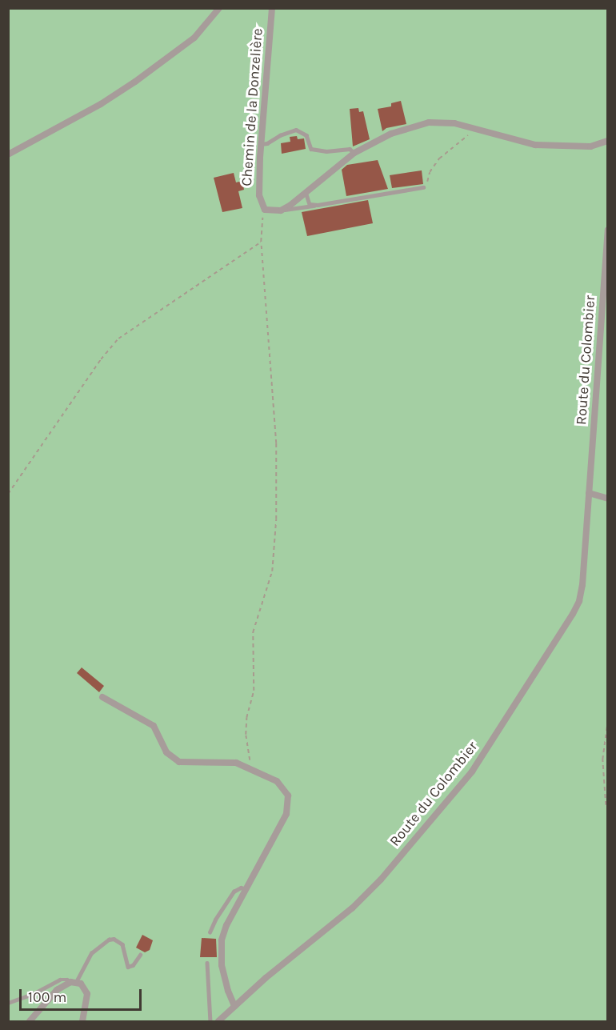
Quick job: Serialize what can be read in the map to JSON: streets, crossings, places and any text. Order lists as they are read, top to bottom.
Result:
{
  "streets": {
    "street": ["Chemin de la Donzelière", "Route du Colombier"]
  },
  "scale_bar": "100 m"
}
